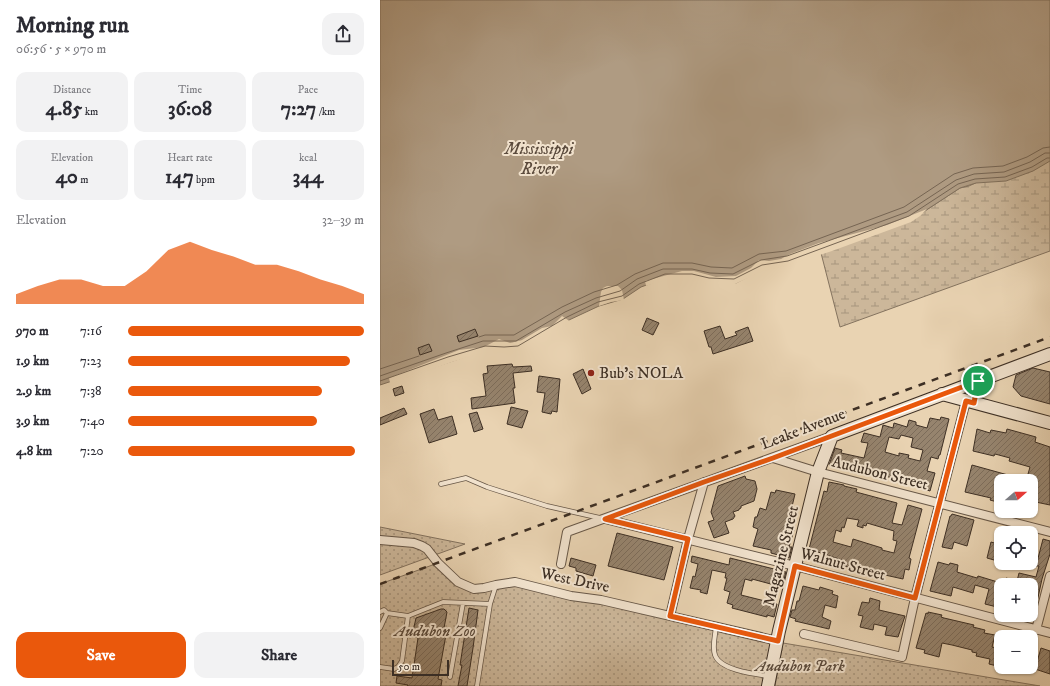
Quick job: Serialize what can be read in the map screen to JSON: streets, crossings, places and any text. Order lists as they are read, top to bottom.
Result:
{
  "streets": {
    "street": [
      "Leake Avenue",
      "Audubon Street",
      "Magazine Street",
      "Walnut Street",
      "West Drive"
    ]
  },
  "crossings": [
    ["Leake Avenue", "Audubon Street"],
    ["Leake Avenue", "Magazine Street"],
    ["Leake Avenue", "Walnut Street"],
    ["Audubon Street", "Magazine Street"],
    ["Magazine Street", "Walnut Street"],
    ["Magazine Street", "West Drive"]
  ],
  "water": ["Mississippi River"],
  "parks": ["Audubon Zoo", "Audubon Park"],
  "places": ["Bub's NOLA"],
  "scale_bar": "50 m",
  "north": "right",
  "page": {
    "heading": ["Morning run", "06:56 · 5 × 970 m"],
    "stats": [
      ["Distance", "4.85 km"],
      ["Time", "36:08"],
      ["Pace", "7:27 /km"],
      ["Elevation", "40 m"],
      ["Heart rate", "147 bpm"],
      ["kcal", "344"]
    ],
    "chart": ["Elevation", "32–39 m"],
    "list": [
      {
        "name": "970 m",
        "note": "7:16"
      },
      {
        "name": "1.9 km",
        "note": "7:23"
      },
      {
        "name": "2.9 km",
        "note": "7:38"
      },
      {
        "name": "3.9 km",
        "note": "7:40"
      },
      {
        "name": "4.8 km",
        "note": "7:20"
      }
    ],
    "map_buttons": ["+", "−"],
    "buttons": ["Save", "Share"],
    "scale": "50 m"
  }
}
